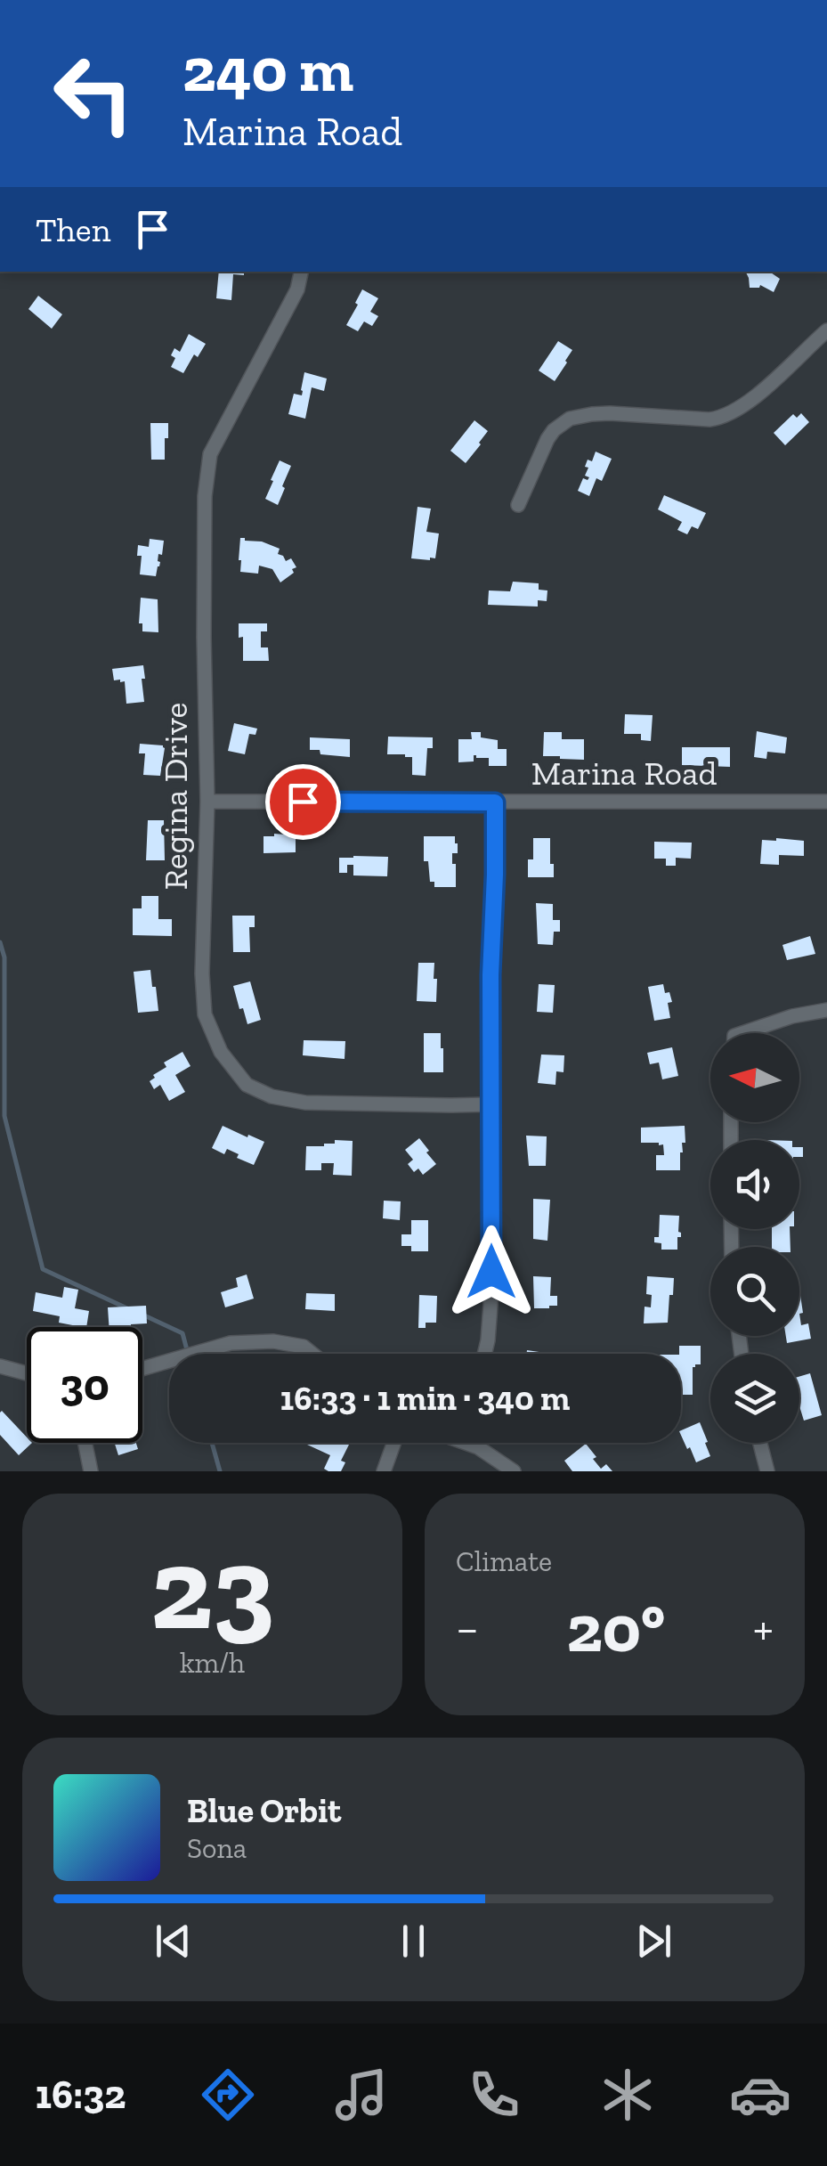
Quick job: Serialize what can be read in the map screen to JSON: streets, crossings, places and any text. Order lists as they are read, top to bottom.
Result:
{
  "streets": {
    "street": ["Marina Road", "Regina Drive"]
  },
  "crossings": [
    ["Marina Road", "Regina Drive"]
  ],
  "north": "left",
  "page": {
    "turn": ["240 m", "Marina Road"],
    "then": "Then",
    "limit": "30",
    "trip": "16:33 · 1 min · 340 m",
    "tile": [
      ["23", "km/h"],
      "Climate"
    ],
    "heat": ["−", "20°", "+"],
    "song": ["Blue Orbit", "Sona"],
    "tabs": "16:32"
  }
}
